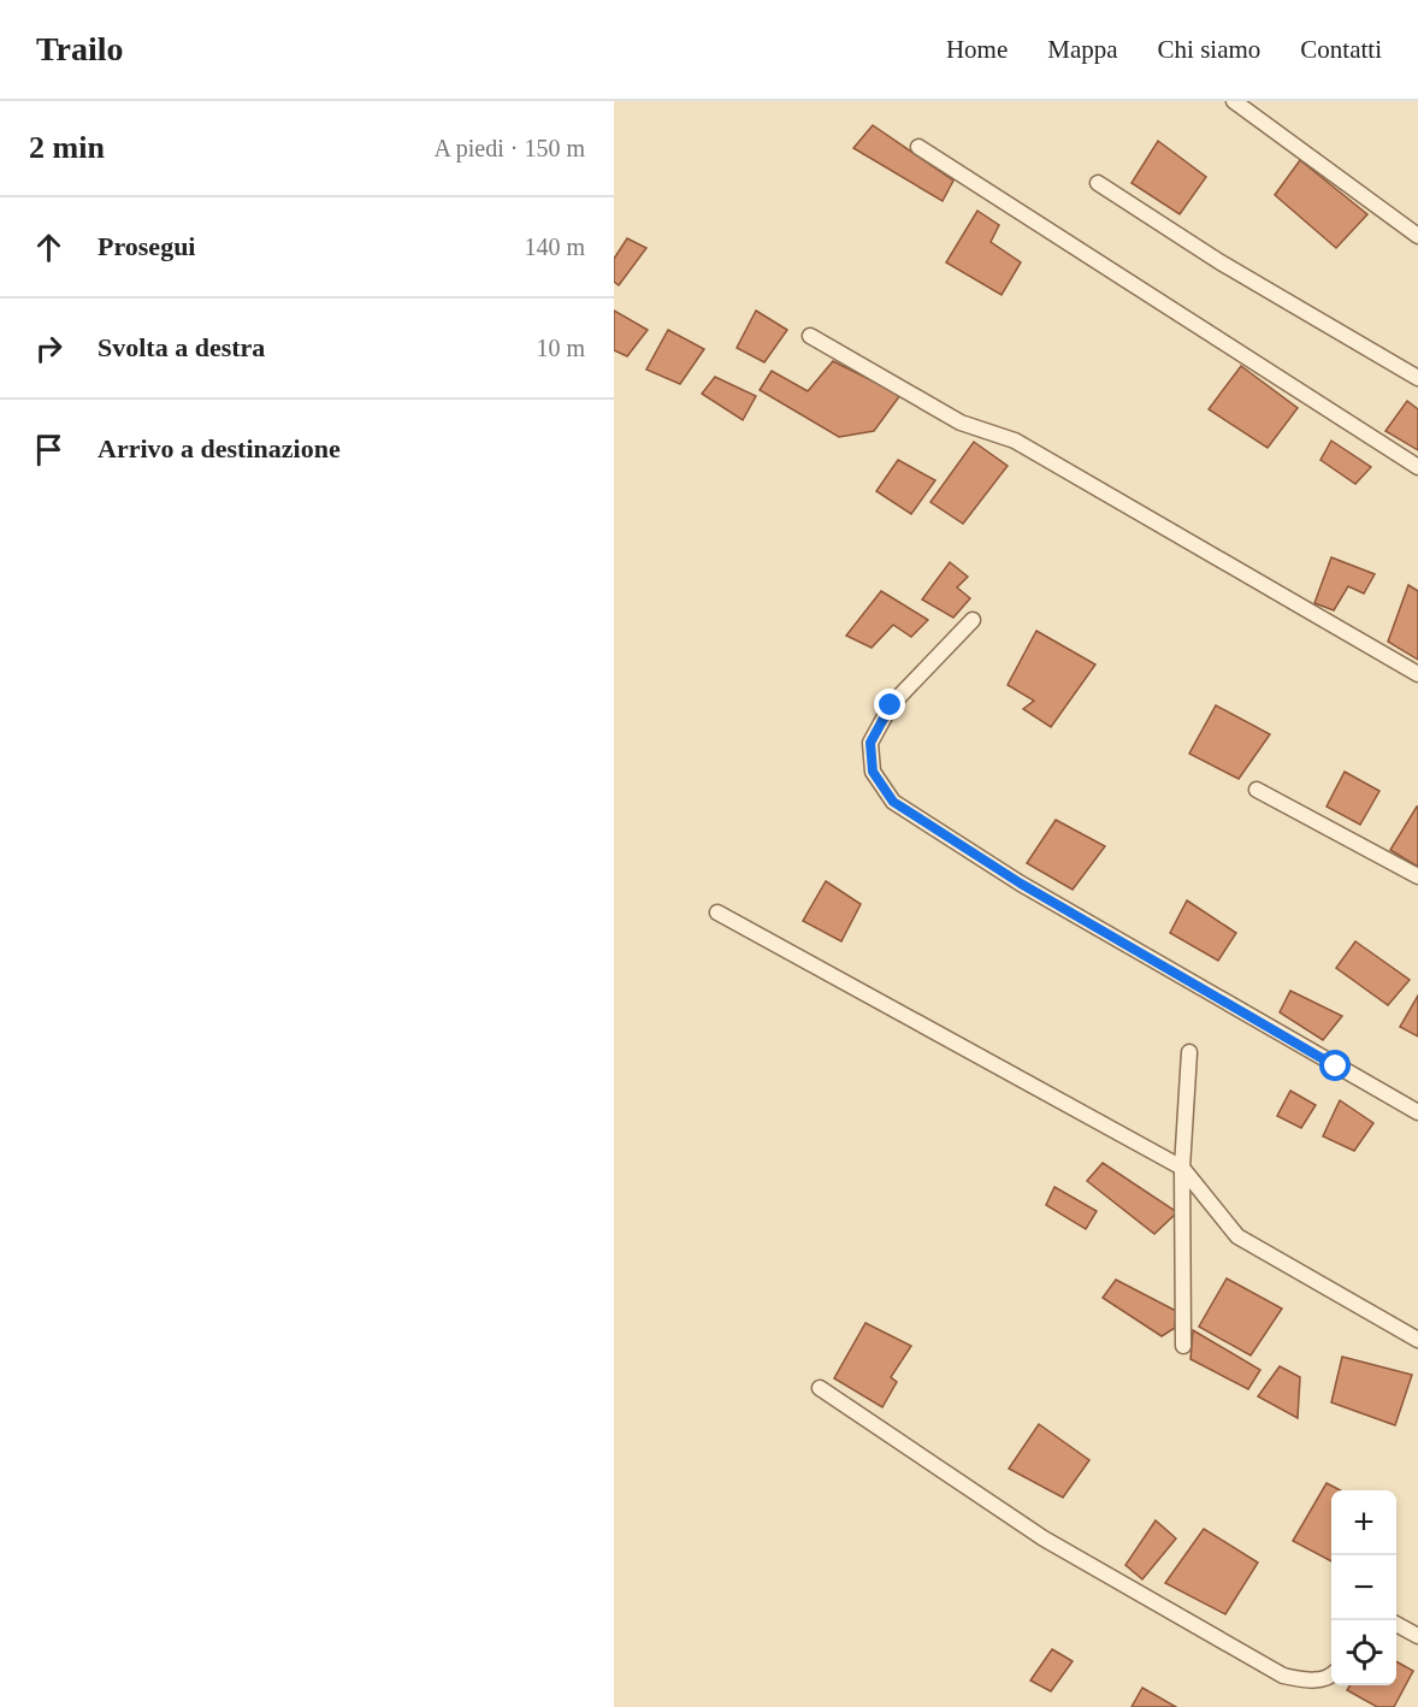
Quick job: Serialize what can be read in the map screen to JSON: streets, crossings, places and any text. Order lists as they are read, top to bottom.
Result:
{
  "page": {
    "header": "Trailo",
    "nav": [
      "Home",
      "Mappa",
      "Chi siamo",
      "Contatti"
    ],
    "heading": ["2 min", "A piedi · 150 m"],
    "list": [
      ["Prosegui", "140 m"],
      ["Svolta a destra", "10 m"],
      "Arrivo a destinazione"
    ],
    "map_buttons": ["+", "−"]
  }
}
